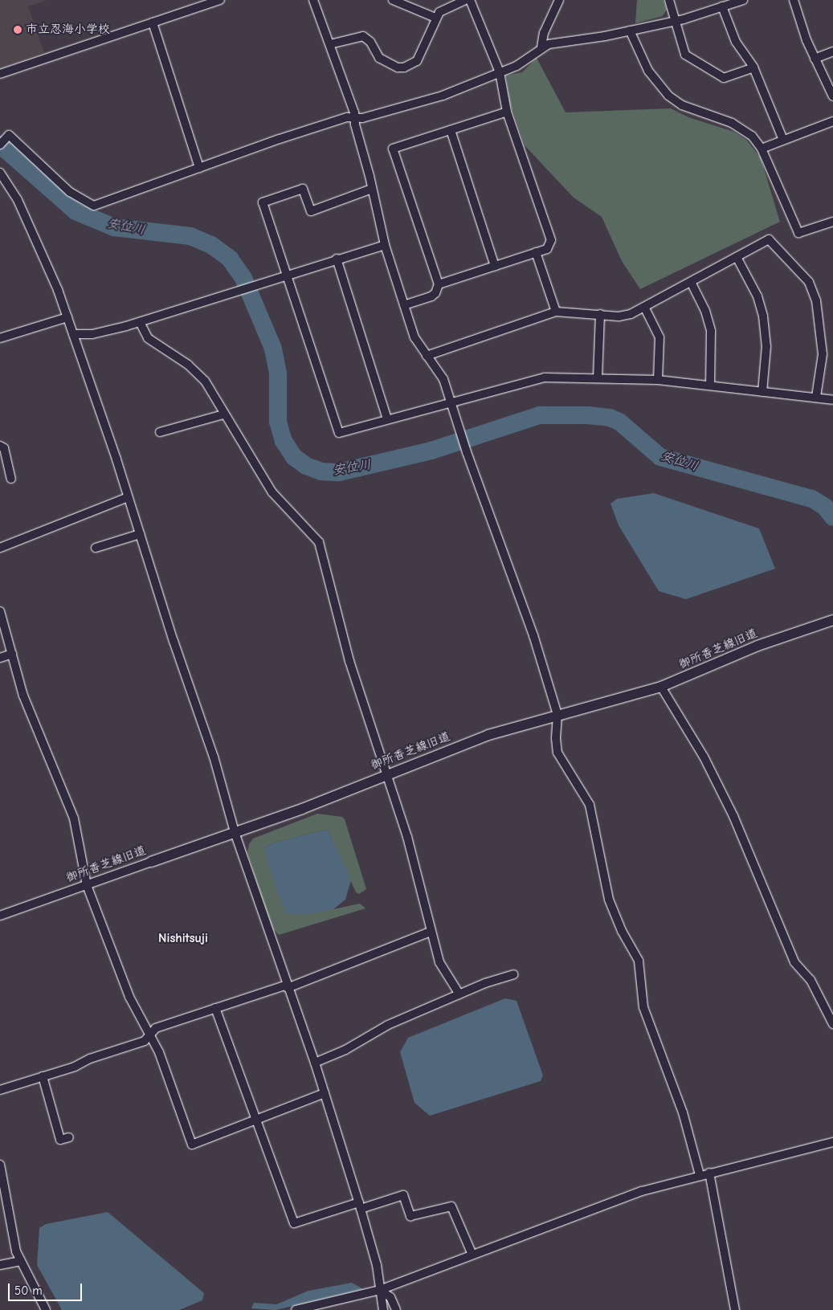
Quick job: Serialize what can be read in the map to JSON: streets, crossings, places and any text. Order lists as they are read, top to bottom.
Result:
{
  "streets": {
    "street": ["御所香芝線旧道"]
  },
  "districts": ["Nishitsuji"],
  "water": ["安位川"],
  "places": ["市立忍海小学校"],
  "scale_bar": "50 m"
}
